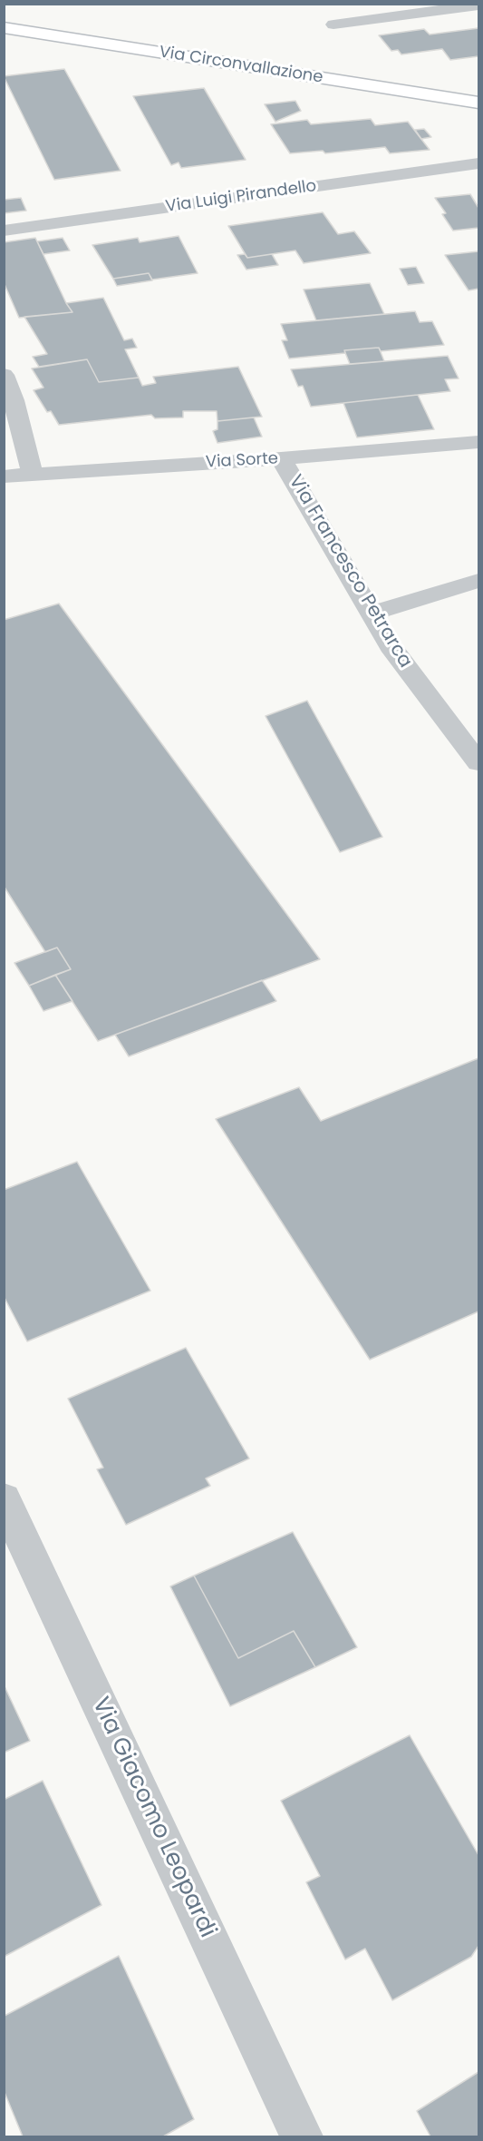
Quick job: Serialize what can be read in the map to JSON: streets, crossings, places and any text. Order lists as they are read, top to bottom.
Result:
{
  "streets": {
    "main road": ["Via Circonvallazione"],
    "street": [
      "Via Luigi Pirandello",
      "Via Sorte",
      "Via Francesco Petrarca",
      "Via Giacomo Leopardi"
    ]
  },
  "crossings": [
    ["Via Sorte", "Via Francesco Petrarca"]
  ]
}
